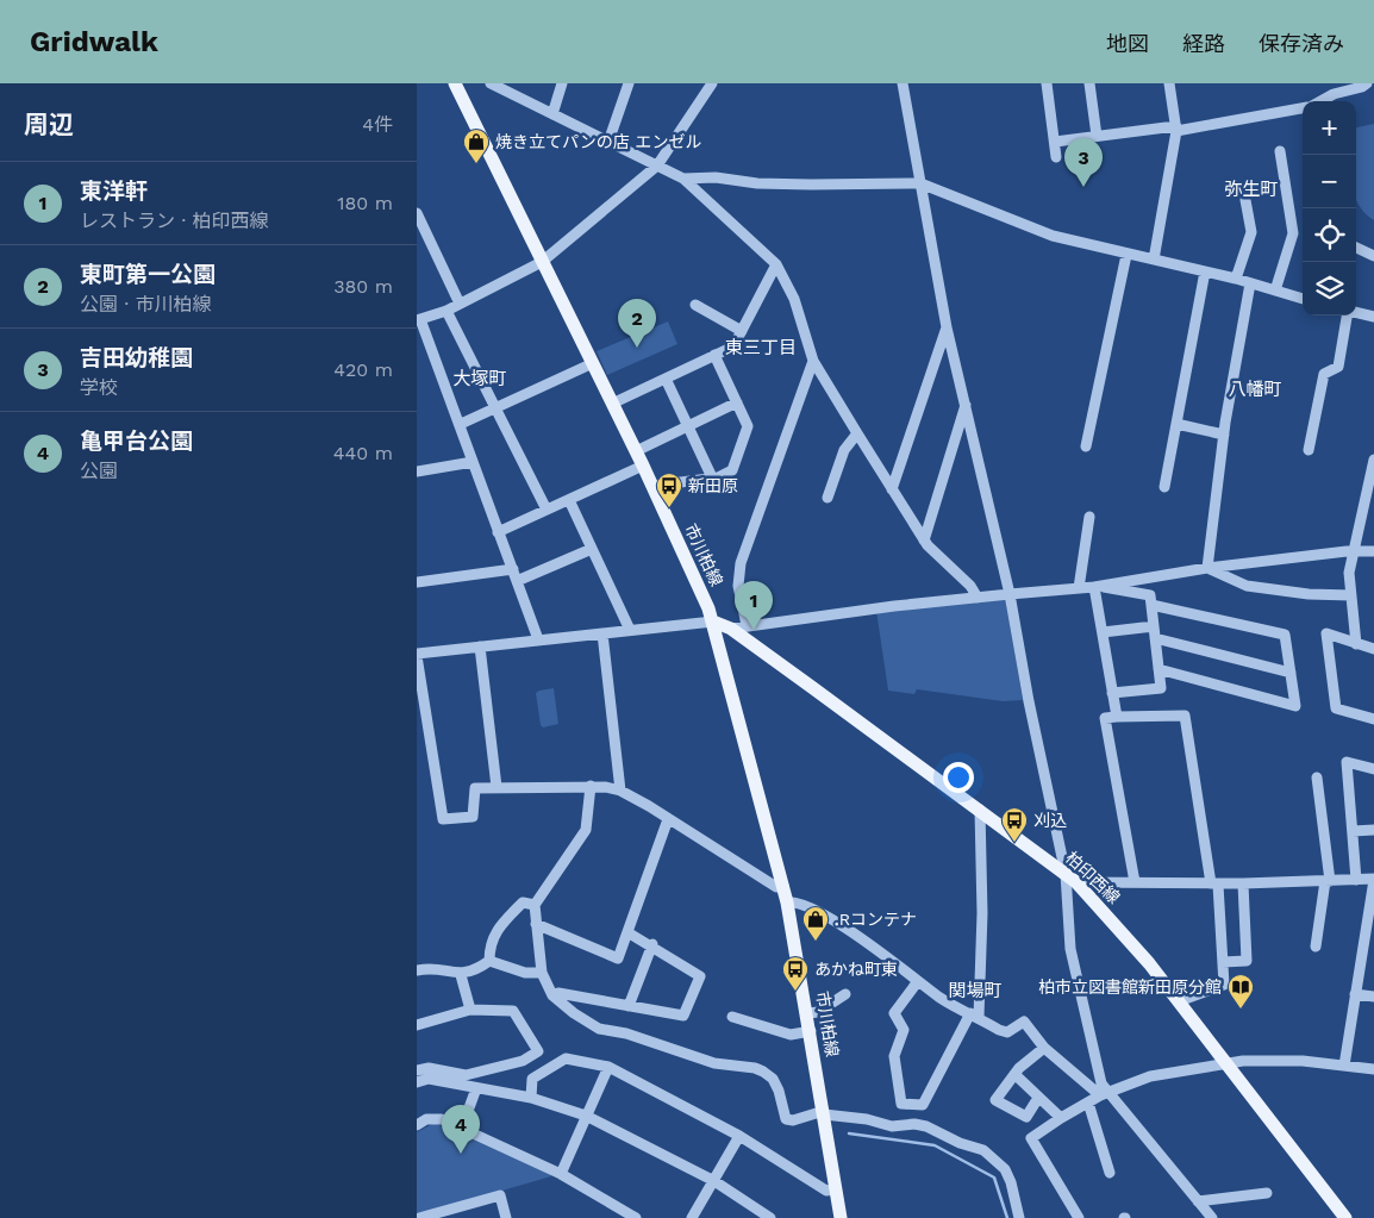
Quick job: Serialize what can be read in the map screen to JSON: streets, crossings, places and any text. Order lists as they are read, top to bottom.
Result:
{
  "streets": {
    "main road": ["市川柏線", "柏印西線"]
  },
  "crossings": [
    ["市川柏線", "柏印西線"]
  ],
  "districts": [
    "弥生町",
    "東三丁目",
    "大塚町",
    "八幡町",
    "関場町"
  ],
  "places": {
    "shop": ["焼き立てパンの店 エンゼル", ".Rコンテナ"],
    "bus stop": ["新田原", "刈込", "あかね町東"],
    "library": ["柏市立図書館新田原分館"]
  },
  "page": {
    "header": "Gridwalk",
    "nav": ["地図", "経路", "保存済み"],
    "heading": ["周辺", "4件"],
    "map_buttons": ["+", "−"],
    "pins": [
      "3",
      "2",
      "1",
      "4"
    ],
    "list": [
      {
        "mark": "1",
        "name": "東洋軒",
        "note": "レストラン · 柏印西線",
        "value": "180 m"
      },
      {
        "mark": "2",
        "name": "東町第一公園",
        "note": "公園 · 市川柏線",
        "value": "380 m"
      },
      {
        "mark": "3",
        "name": "吉田幼稚園",
        "note": "学校",
        "value": "420 m"
      },
      {
        "mark": "4",
        "name": "亀甲台公園",
        "note": "公園",
        "value": "440 m"
      }
    ]
  }
}
